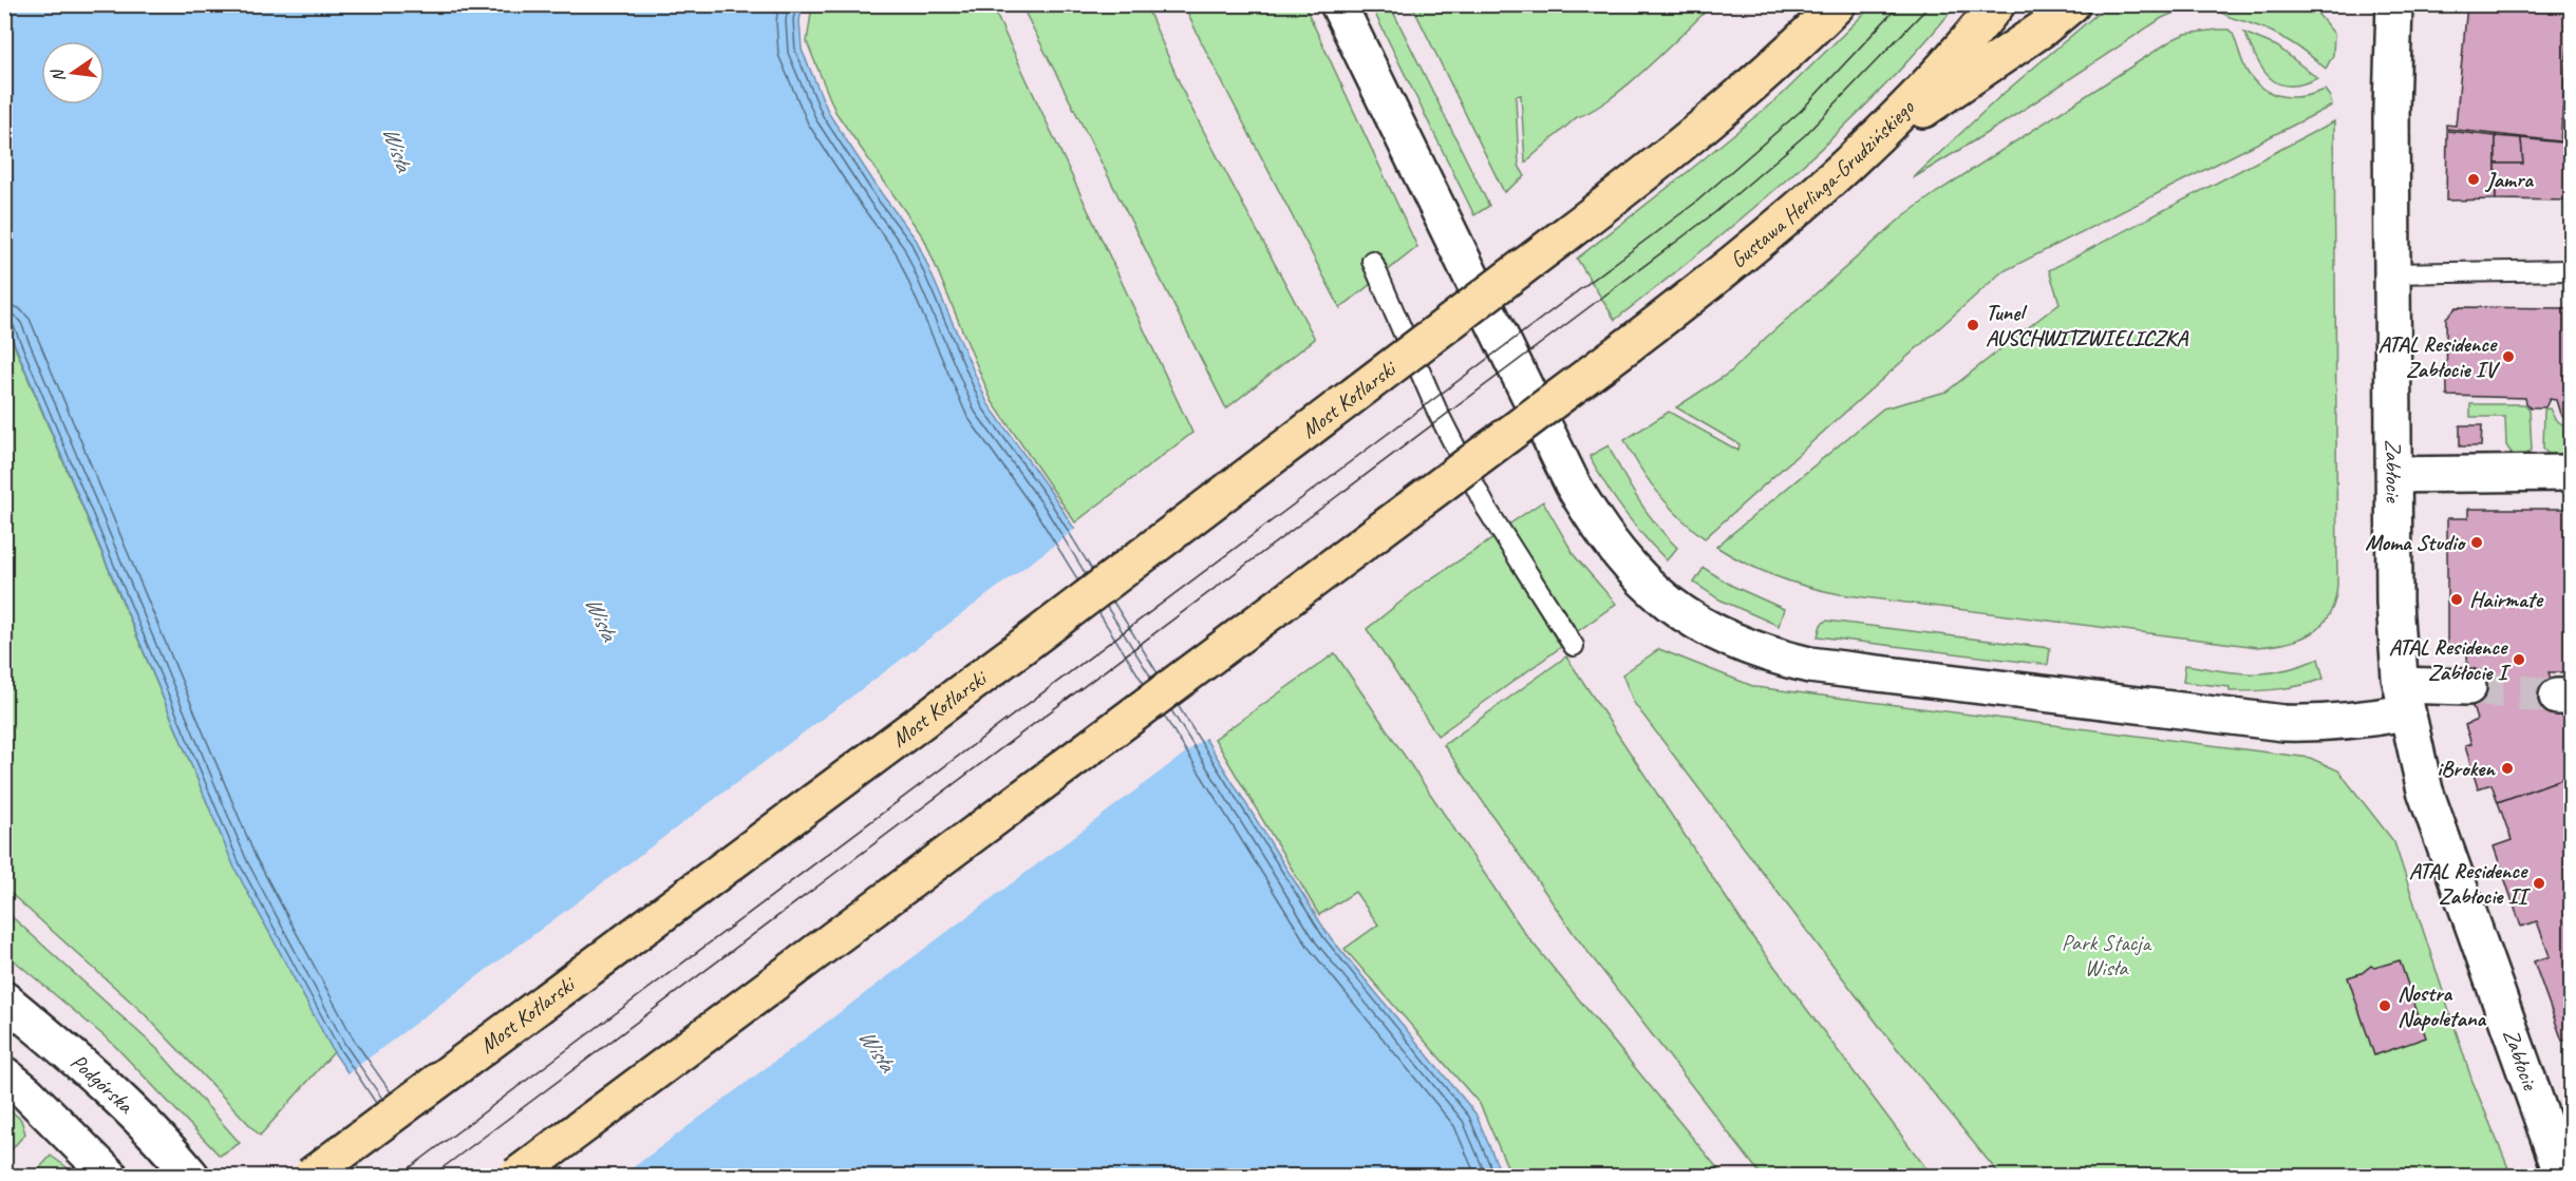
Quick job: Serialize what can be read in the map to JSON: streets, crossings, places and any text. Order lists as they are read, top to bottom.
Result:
{
  "streets": {
    "main road": ["Gustawa Herlinga-Grudzińskiego", "Most Kotlarski"],
    "street": ["Zabłocie", "Podgórska"]
  },
  "water": ["Wisła"],
  "parks": ["Park Stacja Wisła"],
  "places": [
    "Jamra",
    "Tunel AUSCHWITZWIELICZKA",
    "ATAL Residence Zabłocie IV",
    "Moma Studio",
    "Hairmate",
    "ATAL Residence Zabłocie I",
    "iBroken",
    "ATAL Residence Zabłocie II",
    "Nostra Napoletana"
  ],
  "north": "left"
}
